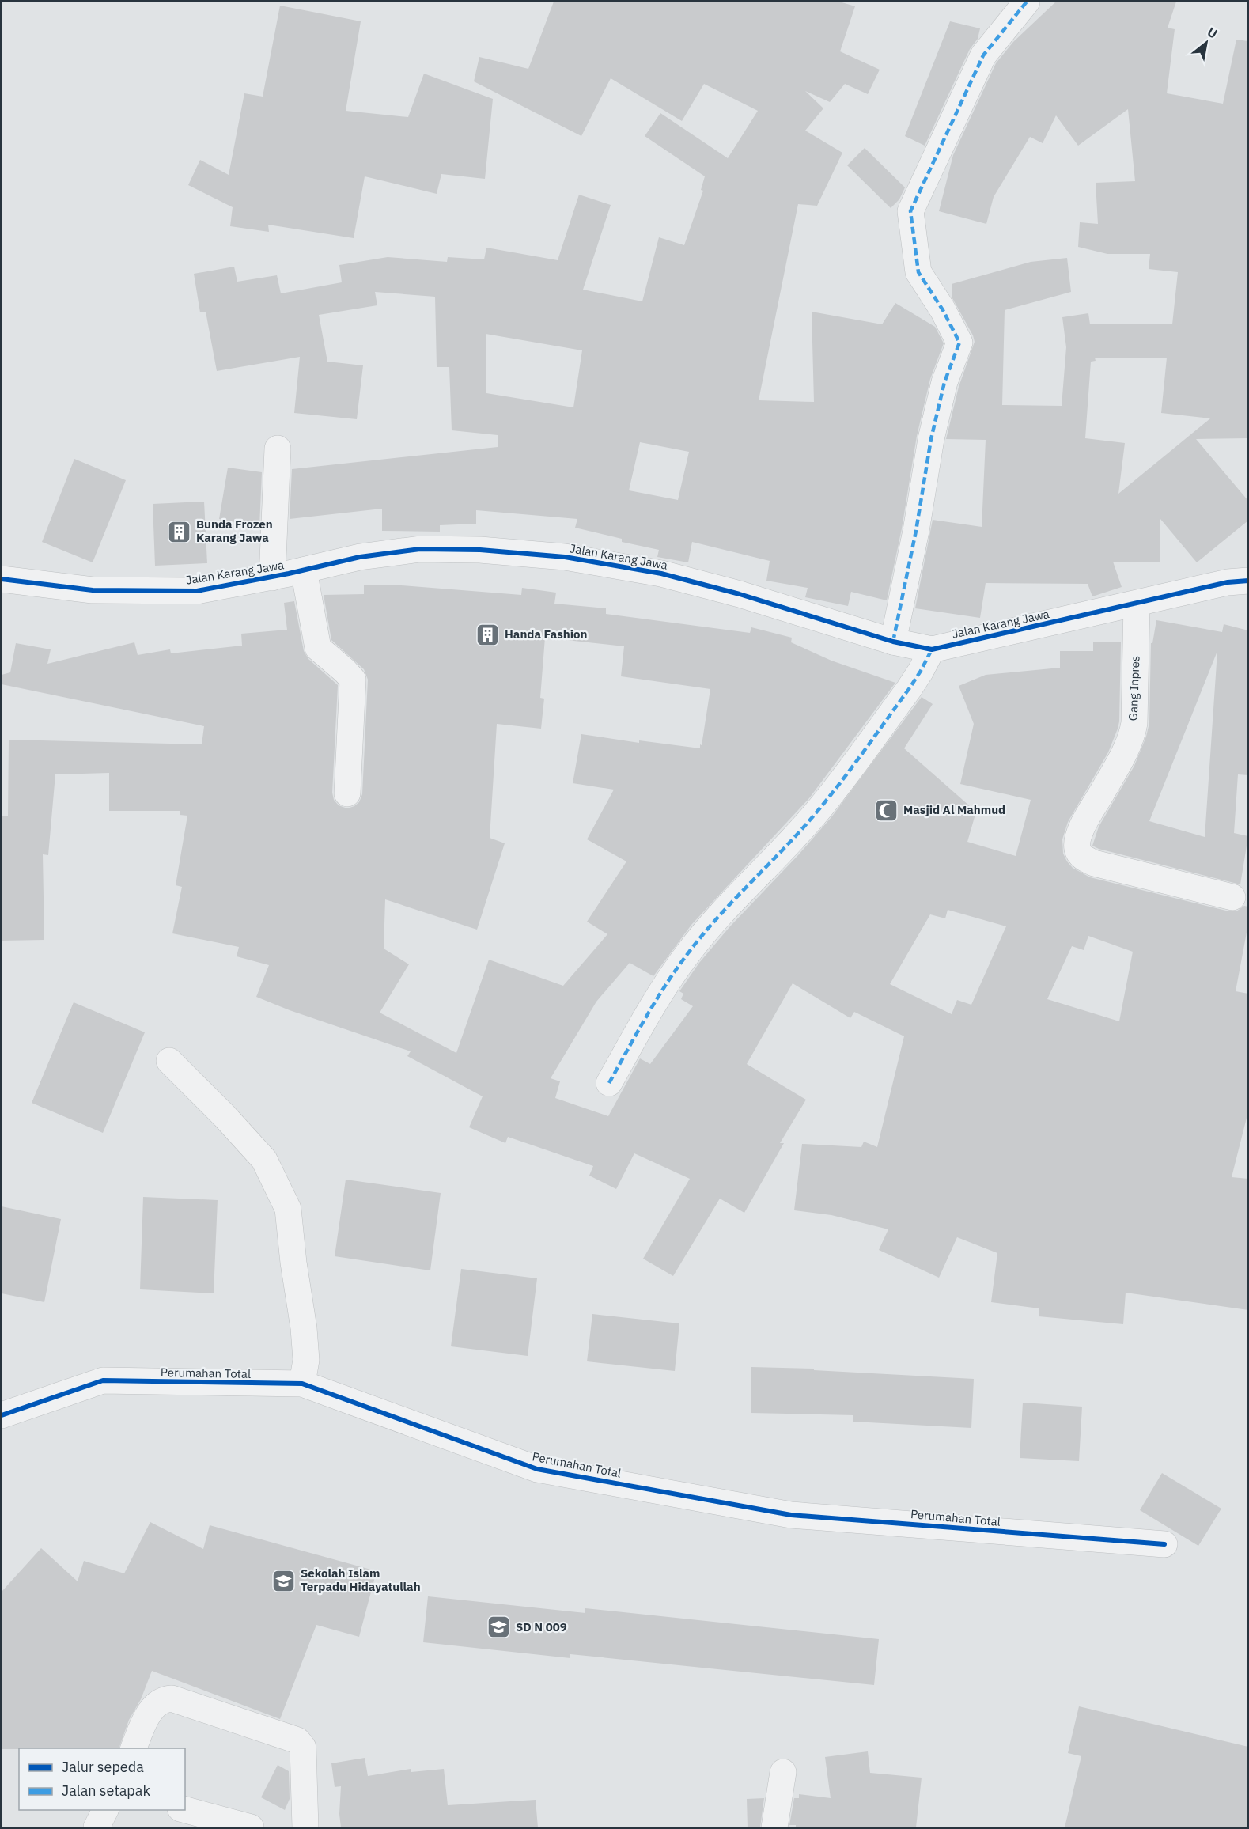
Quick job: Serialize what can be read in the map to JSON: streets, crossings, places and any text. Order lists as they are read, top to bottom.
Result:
{
  "streets": {
    "street": ["Jalan Karang Jawa", "Gang Inpres", "Perumahan Total"]
  },
  "crossings": [
    ["Jalan Karang Jawa", "Gang Inpres"]
  ],
  "places": {
    "building": ["Bunda Frozen Karang Jawa", "Handa Fashion"],
    "mosque": ["Masjid Al Mahmud"],
    "school or university": ["Sekolah Islam Terpadu Hidayatullah", "SD N 009"]
  },
  "legend": ["Jalur sepeda", "Jalan setapak"],
  "north": "top right"
}
